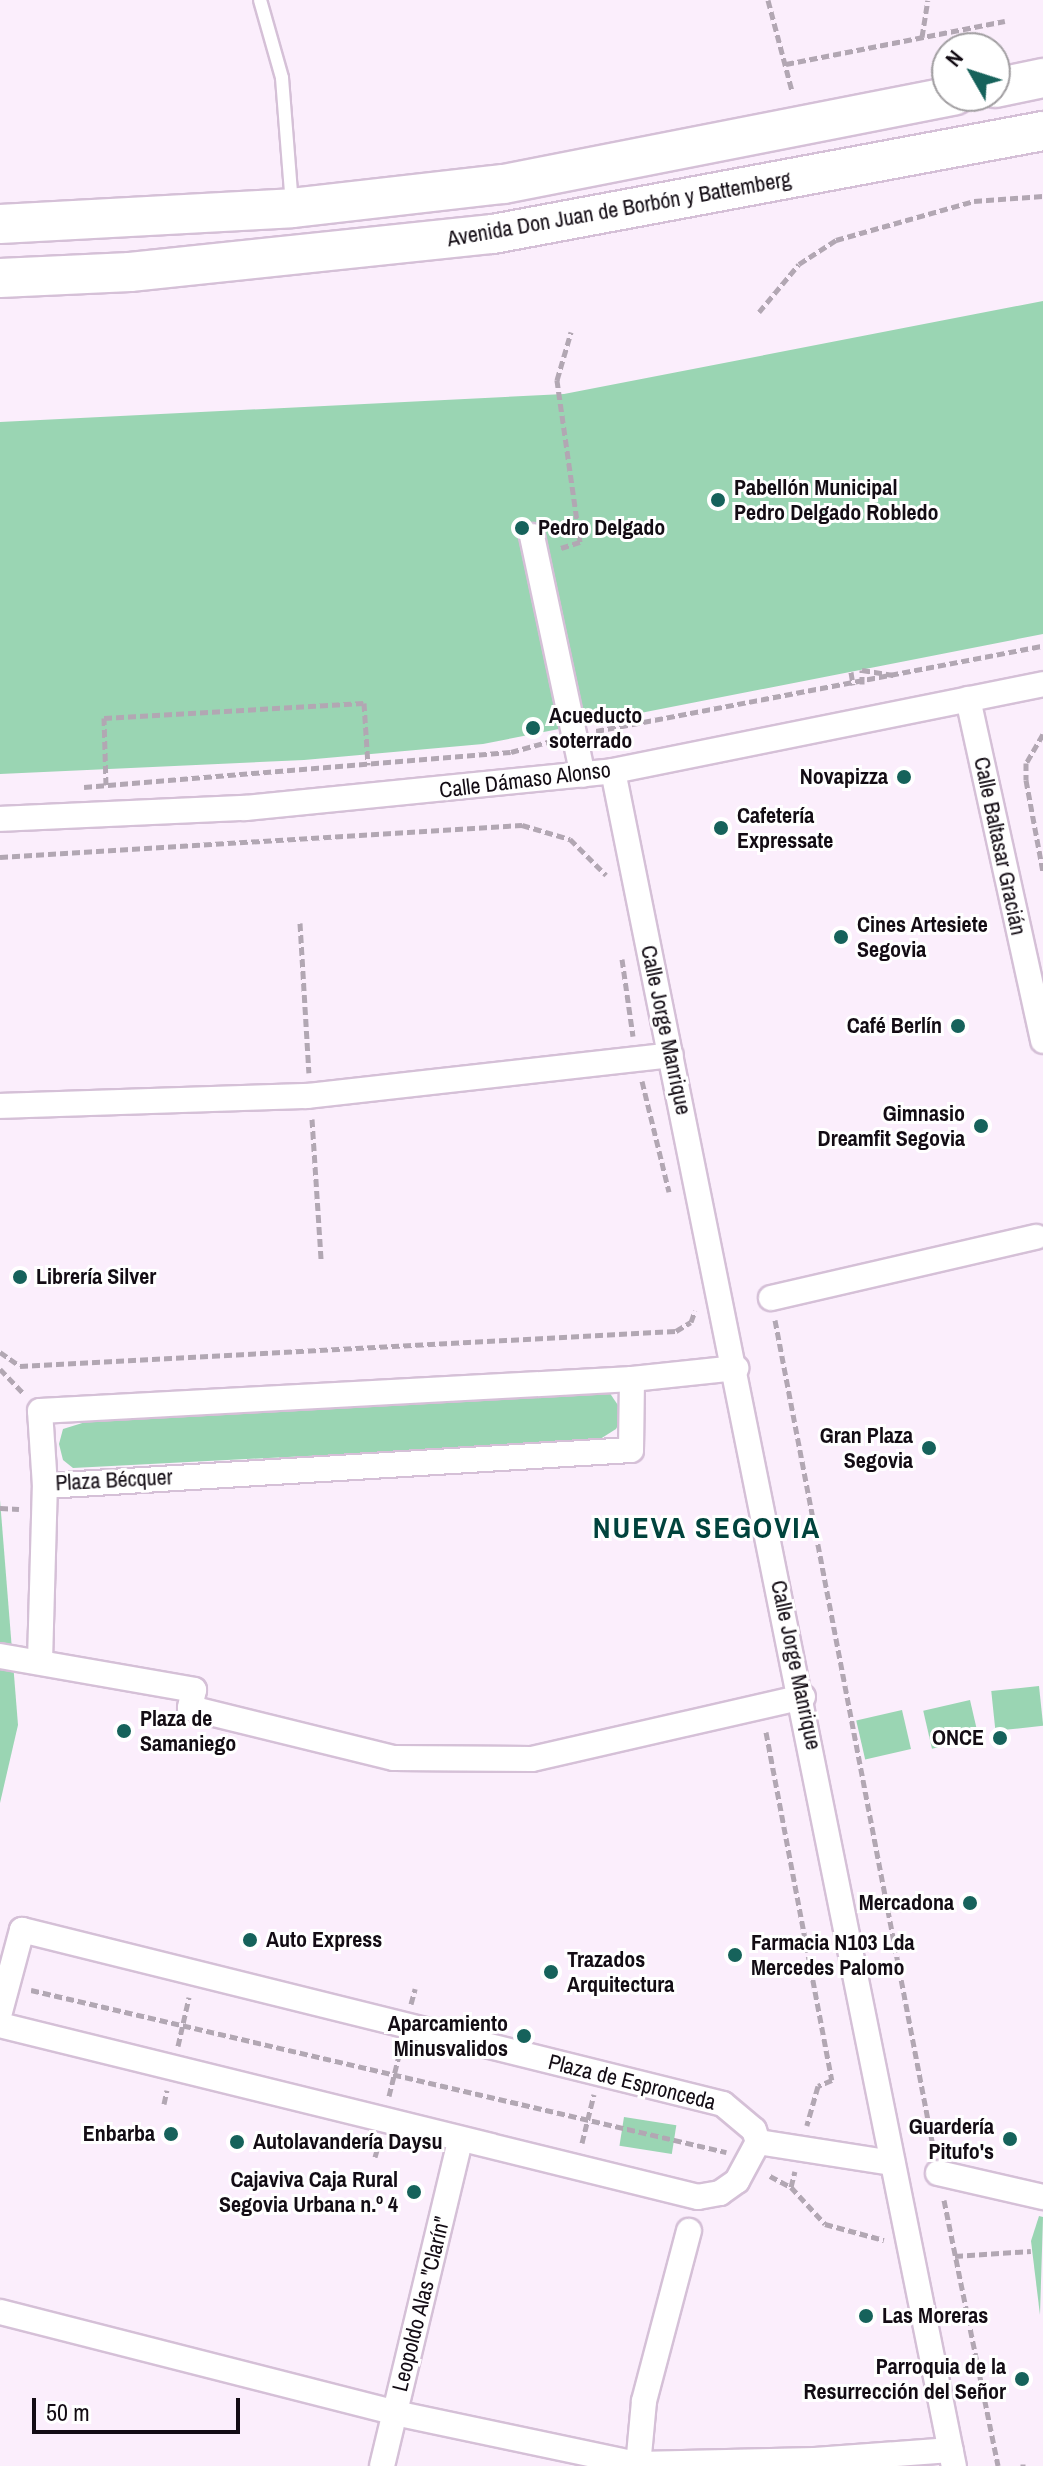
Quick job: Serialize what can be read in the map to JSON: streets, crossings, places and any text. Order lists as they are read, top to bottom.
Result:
{
  "streets": {
    "main road": ["Avenida Don Juan de Borbón y Battemberg"],
    "street": [
      "Calle Dámaso Alonso",
      "Calle Baltasar Gracián",
      "Calle Jorge Manrique",
      "Plaza Bécquer",
      "Plaza de Espronceda",
      "Leopoldo Alas \"Clarín\""
    ]
  },
  "crossings": [
    ["Calle Dámaso Alonso", "Calle Baltasar Gracián"],
    ["Calle Dámaso Alonso", "Calle Jorge Manrique"]
  ],
  "districts": ["NUEVA SEGOVIA"],
  "places": [
    "Pabellón Municipal Pedro Delgado Robledo",
    "Pedro Delgado",
    "Acueducto soterrado",
    "Novapizza",
    "Cafetería Expressate",
    "Cines Artesiete Segovia",
    "Café Berlín",
    "Gimnasio Dreamfit Segovia",
    "Librería Silver",
    "Gran Plaza Segovia",
    "Plaza de Samaniego",
    "ONCE",
    "Mercadona",
    "Auto Express",
    "Farmacia N103 Lda Mercedes Palomo",
    "Trazados Arquitectura",
    "Aparcamiento Minusvalidos",
    "Enbarba",
    "Guardería Pitufo's",
    "Autolavandería Daysu",
    "Cajaviva Caja Rural Segovia Urbana n.º 4",
    "Las Moreras",
    "Parroquia de la Resurrección del Señor"
  ],
  "scale_bar": "50 m",
  "north": "top left"
}
